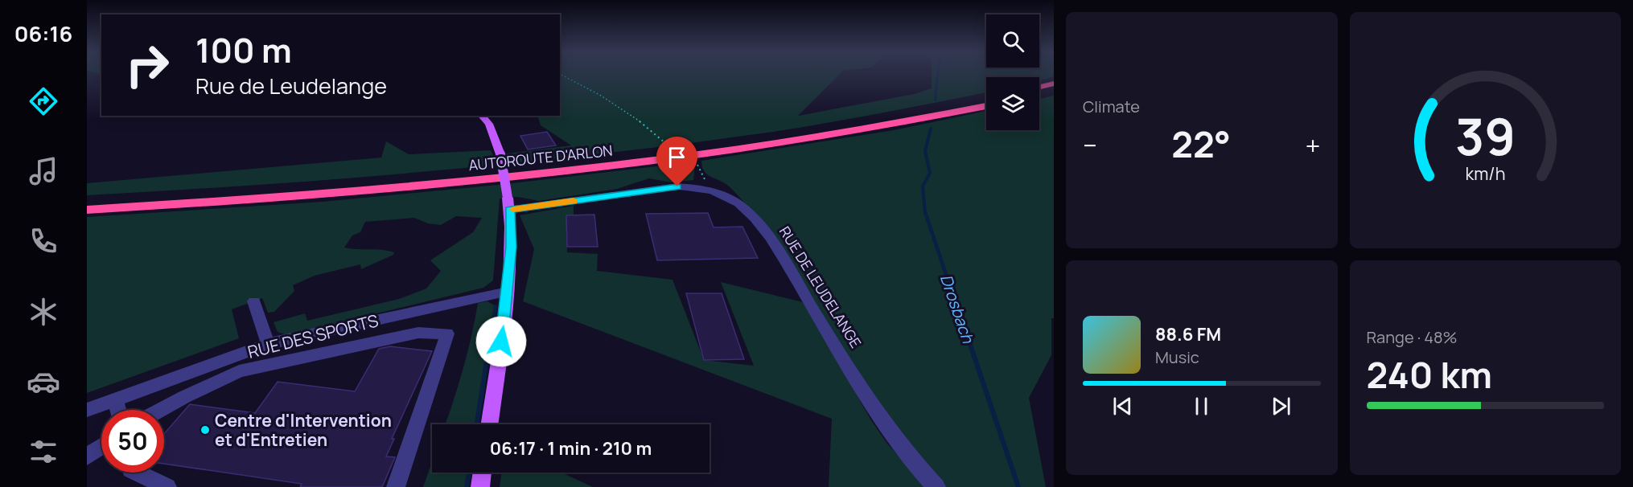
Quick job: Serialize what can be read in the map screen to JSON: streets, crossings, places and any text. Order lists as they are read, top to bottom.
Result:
{
  "streets": {
    "highway": ["AUTOROUTE D'ARLON"],
    "street": ["RUE DE LEUDELANGE", "RUE DES SPORTS"]
  },
  "water": ["Drosbach"],
  "places": ["Centre d'Intervention et d'Entretien"],
  "page": {
    "tabs": "06:16",
    "tile": [
      "Climate",
      ["Range · 48%", "240 km"]
    ],
    "turn": ["100 m", "Rue de Leudelange"],
    "heat": ["−", "22°", "+"],
    "song": ["88.6 FM", "Music"],
    "limit": "50",
    "trip": "06:17 · 1 min · 210 m",
    "gauge": ["39", "km/h"]
  }
}
